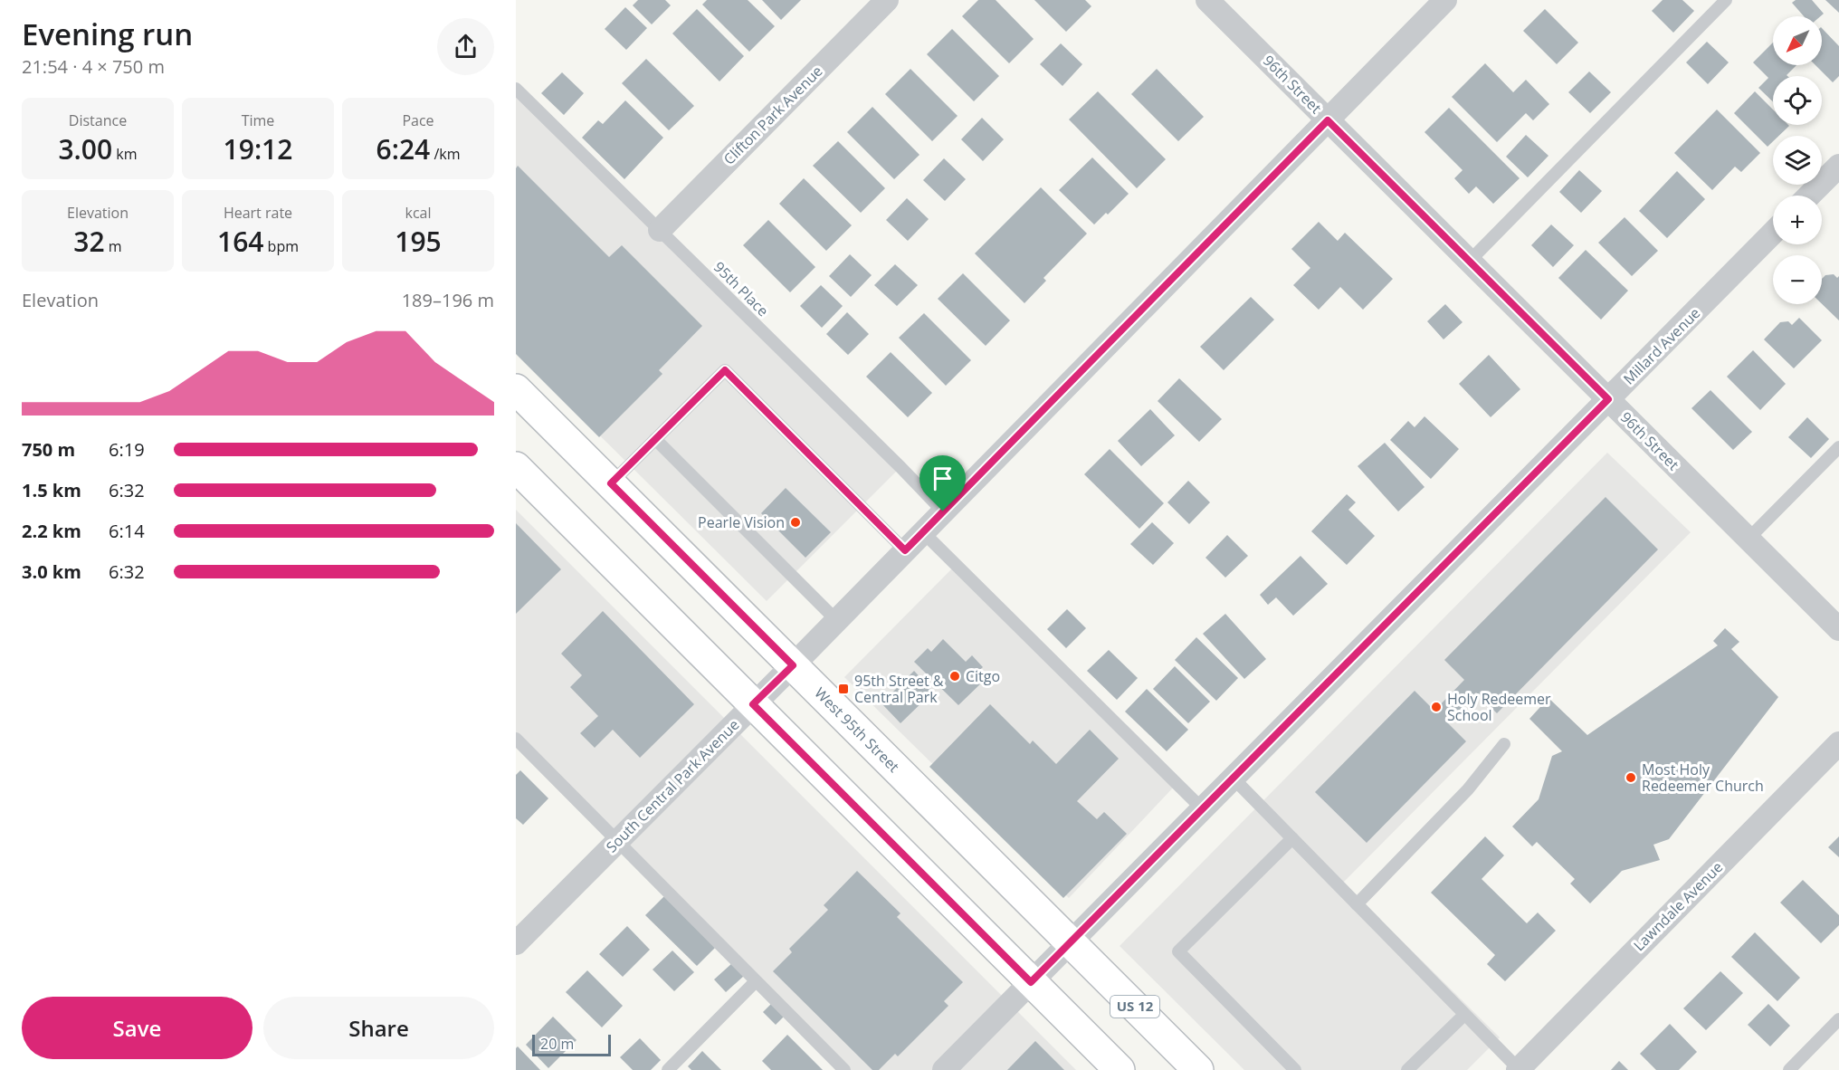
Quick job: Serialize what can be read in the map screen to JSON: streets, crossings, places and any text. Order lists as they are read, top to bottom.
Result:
{
  "streets": {
    "main road": ["West 95th Street", "US 12"],
    "street": [
      "96th Street",
      "Clifton Park Avenue",
      "Millard Avenue",
      "South Central Park Avenue",
      "Lawndale Avenue"
    ],
    "lane": ["95th Place"]
  },
  "crossings": [
    ["96th Street", "Millard Avenue"],
    ["96th Street", "South Central Park Avenue"],
    ["Clifton Park Avenue", "95th Place"],
    ["95th Place", "South Central Park Avenue"],
    ["Millard Avenue", "West 95th Street"],
    ["West 95th Street", "South Central Park Avenue"]
  ],
  "places": {
    "other": [
      "Pearle Vision",
      "Citgo",
      "Holy Redeemer School",
      "Most Holy Redeemer Church"
    ],
    "transit": ["95th Street & Central Park"]
  },
  "scale_bar": "20 m",
  "north": "bottom left",
  "page": {
    "heading": ["Evening run", "21:54 · 4 × 750 m"],
    "map_buttons": ["+", "−"],
    "stats": [
      ["Distance", "3.00 km"],
      ["Time", "19:12"],
      ["Pace", "6:24 /km"],
      ["Elevation", "32 m"],
      ["Heart rate", "164 bpm"],
      ["kcal", "195"]
    ],
    "chart": ["Elevation", "189–196 m"],
    "list": [
      {
        "name": "750 m",
        "note": "6:19"
      },
      {
        "name": "1.5 km",
        "note": "6:32"
      },
      {
        "name": "2.2 km",
        "note": "6:14"
      },
      {
        "name": "3.0 km",
        "note": "6:32"
      }
    ],
    "buttons": ["Save", "Share"],
    "scale": "20 m"
  }
}
